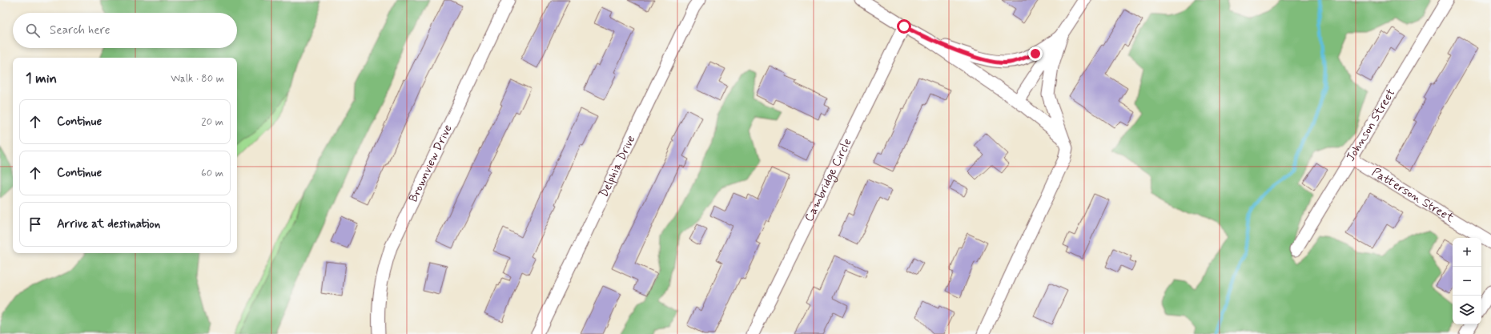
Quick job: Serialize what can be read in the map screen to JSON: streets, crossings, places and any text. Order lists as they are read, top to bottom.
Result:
{
  "streets": {
    "street": [
      "Johnson Street",
      "Brownview Drive",
      "Delphia Drive",
      "Cambridge Circle",
      "Patterson Street"
    ]
  },
  "crossings": [
    ["Johnson Street", "Patterson Street"]
  ],
  "page": {
    "search": "Search here",
    "heading": ["1 min", "Walk · 80 m"],
    "list": [
      ["Continue", "20 m"],
      ["Continue", "60 m"],
      "Arrive at destination"
    ],
    "map_buttons": ["+", "−"]
  }
}
